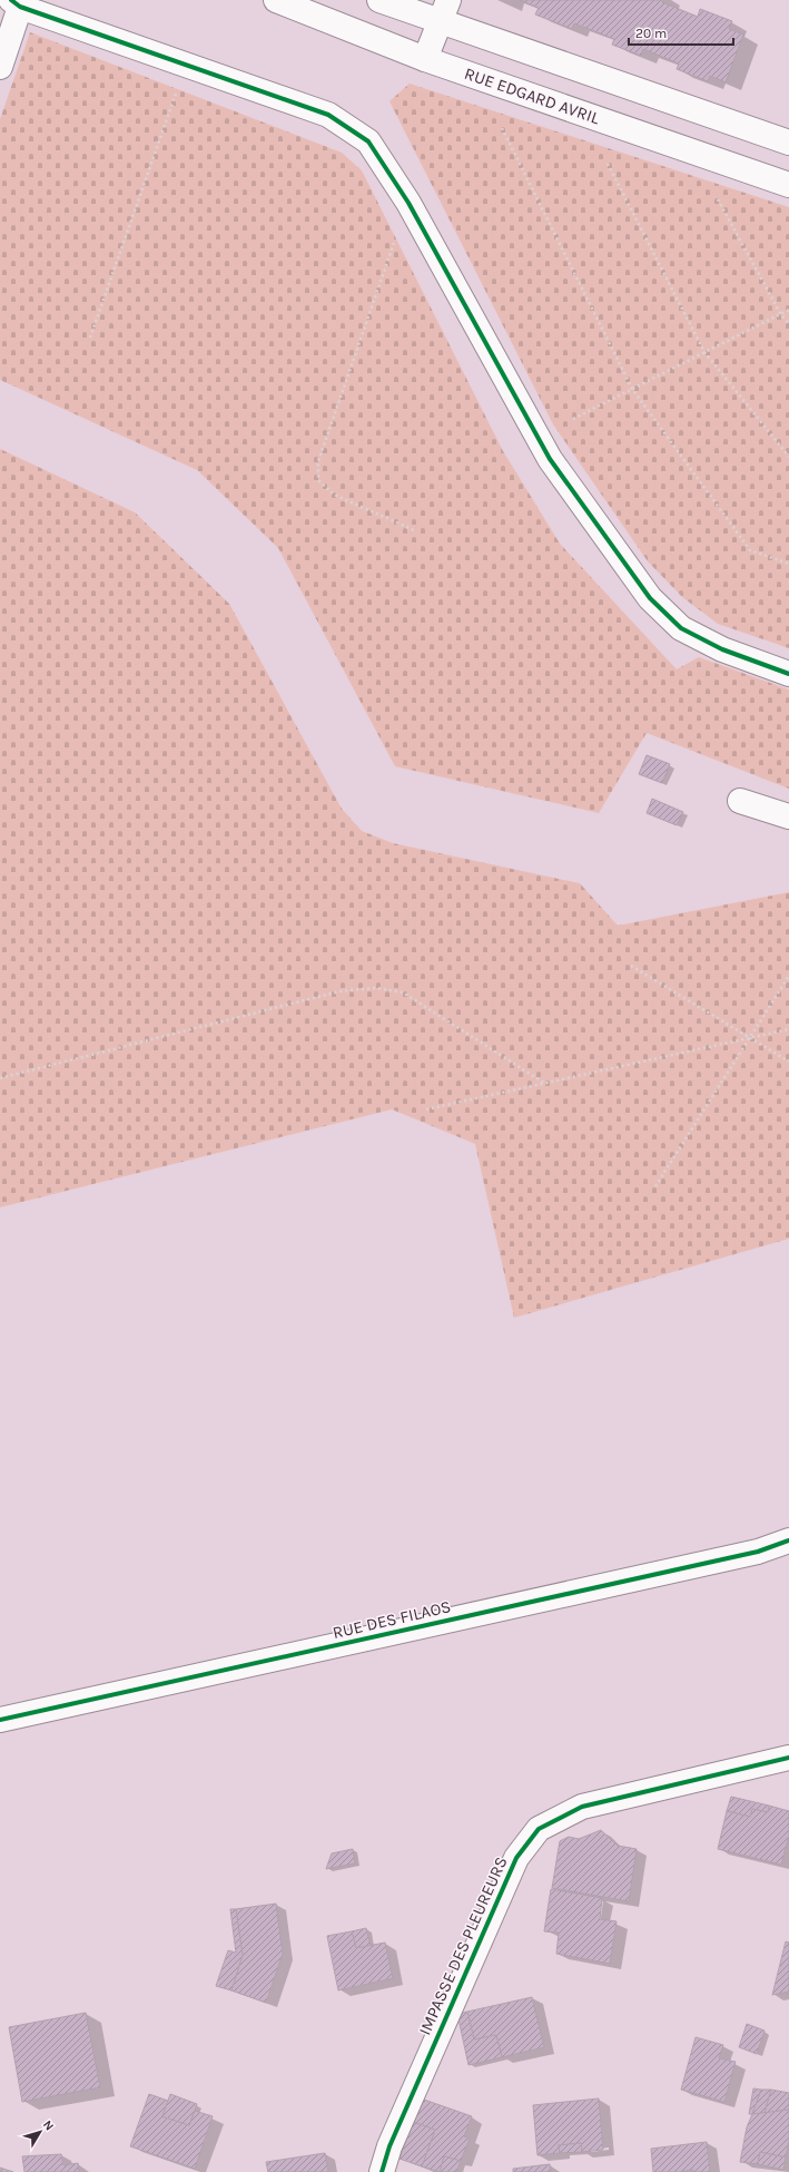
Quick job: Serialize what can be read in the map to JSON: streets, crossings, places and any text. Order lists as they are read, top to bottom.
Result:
{
  "streets": {
    "street": ["RUE EDGARD AVRIL", "RUE DES FILAOS", "IMPASSE DES PLEUREURS"]
  },
  "scale_bar": "20 m",
  "north": "top right"
}
